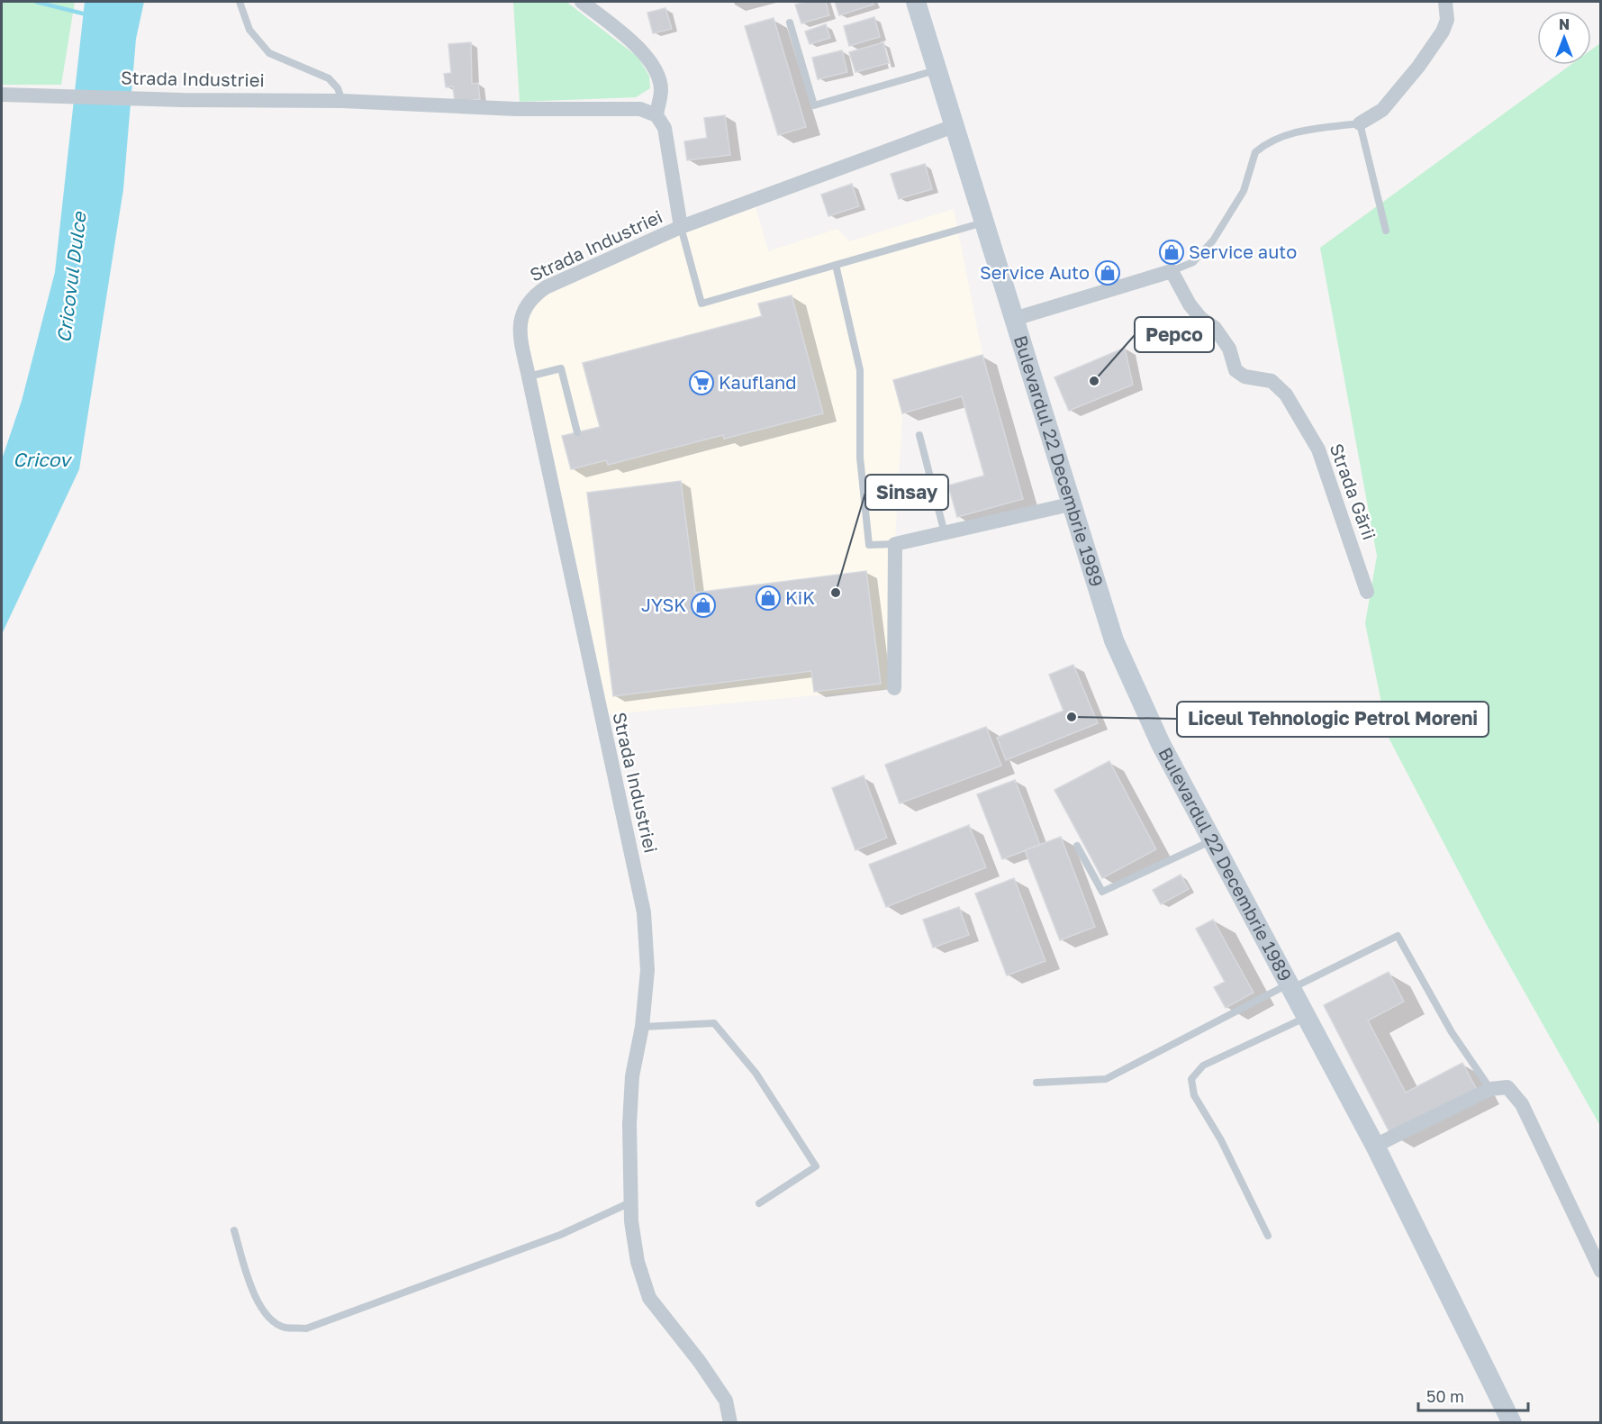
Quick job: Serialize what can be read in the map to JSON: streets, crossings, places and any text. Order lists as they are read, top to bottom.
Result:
{
  "streets": {
    "main road": ["Bulevardul 22 Decembrie 1989"],
    "street": ["Strada Industriei", "Strada Gării"]
  },
  "crossings": [
    ["Strada Industriei", "Bulevardul 22 Decembrie 1989"]
  ],
  "water": ["Cricovul Dulce", "Cricov"],
  "places": {
    "shop": [
      "Service auto",
      "Service Auto",
      "KiK",
      "JYSK"
    ],
    "other": ["Pepco", "Sinsay", "Liceul Tehnologic Petrol Moreni"],
    "supermarket": ["Kaufland"]
  },
  "scale_bar": "50 m",
  "north": "top"
}
